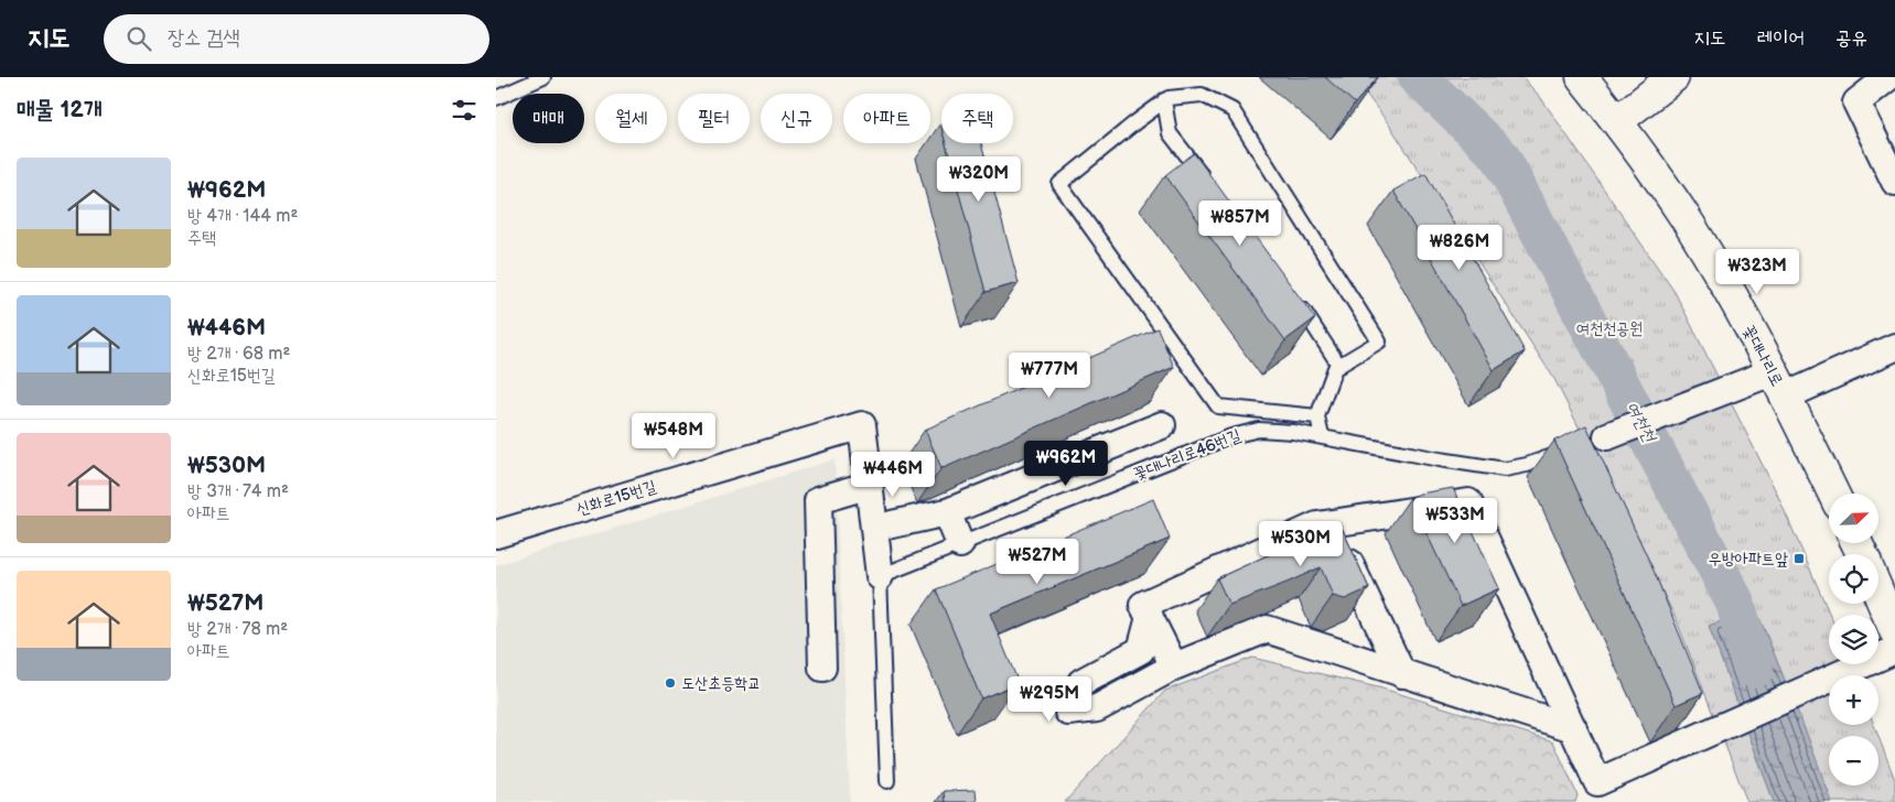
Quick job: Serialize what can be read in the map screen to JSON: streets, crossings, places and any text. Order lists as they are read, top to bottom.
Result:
{
  "streets": {
    "main road": ["꽃대나리로"],
    "street": ["신화로15번길"],
    "lane": ["꽃대나리로46번길"]
  },
  "water": ["여천천"],
  "parks": ["여천천공원"],
  "places": {
    "transit": ["우방아파트앞"],
    "other": ["도산초등학교"]
  },
  "north": "top right",
  "page": {
    "header": "지도",
    "search": "장소 검색",
    "nav": ["지도", "레이어", "공유"],
    "heading": "매물 12개",
    "chip": [
      "매매",
      "월세",
      "필터",
      "신규",
      "아파트",
      "주택"
    ],
    "list": [
      {
        "name": "₩962M",
        "note": "방 4개 · 144 m² · 주택"
      },
      {
        "name": "₩446M",
        "note": "방 2개 · 68 m² · 신화로15번길"
      },
      {
        "name": "₩530M",
        "note": "방 3개 · 74 m² · 아파트"
      },
      {
        "name": "₩527M",
        "note": "방 2개 · 78 m² · 아파트"
      }
    ],
    "price": [
      "₩320M",
      "₩857M",
      "₩826M",
      "₩323M",
      "₩777M",
      "₩548M",
      "₩962M",
      "₩446M",
      "₩533M",
      "₩530M",
      "₩527M",
      "₩295M"
    ],
    "map_buttons": ["+", "−"]
  }
}
